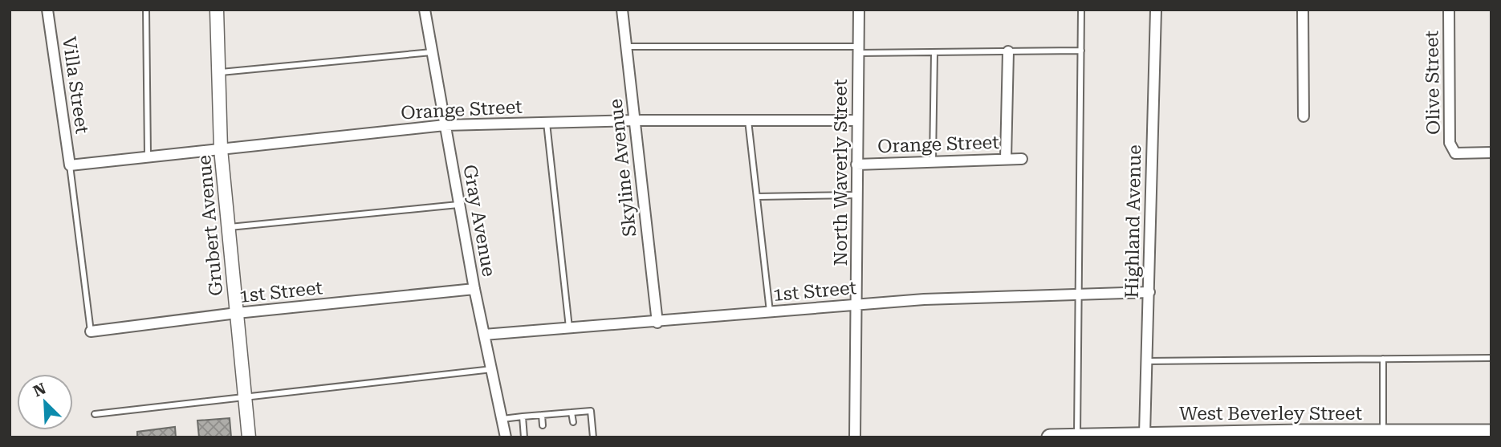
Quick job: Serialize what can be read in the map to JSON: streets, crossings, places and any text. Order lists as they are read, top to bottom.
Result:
{
  "streets": {
    "main road": ["West Beverley Street"],
    "street": [
      "Olive Street",
      "Villa Street",
      "Orange Street",
      "Skyline Avenue",
      "North Waverly Street",
      "Gray Avenue",
      "Highland Avenue",
      "Grubert Avenue",
      "1st Street"
    ]
  },
  "crossings": [
    ["Villa Street", "Orange Street"],
    ["Orange Street", "Skyline Avenue"],
    ["Orange Street", "North Waverly Street"],
    ["Orange Street", "Gray Avenue"],
    ["Orange Street", "Grubert Avenue"],
    ["Skyline Avenue", "1st Street"],
    ["North Waverly Street", "1st Street"],
    ["Gray Avenue", "1st Street"],
    ["Highland Avenue", "1st Street"],
    ["Highland Avenue", "West Beverley Street"],
    ["Grubert Avenue", "1st Street"]
  ],
  "north": "top left"
}
